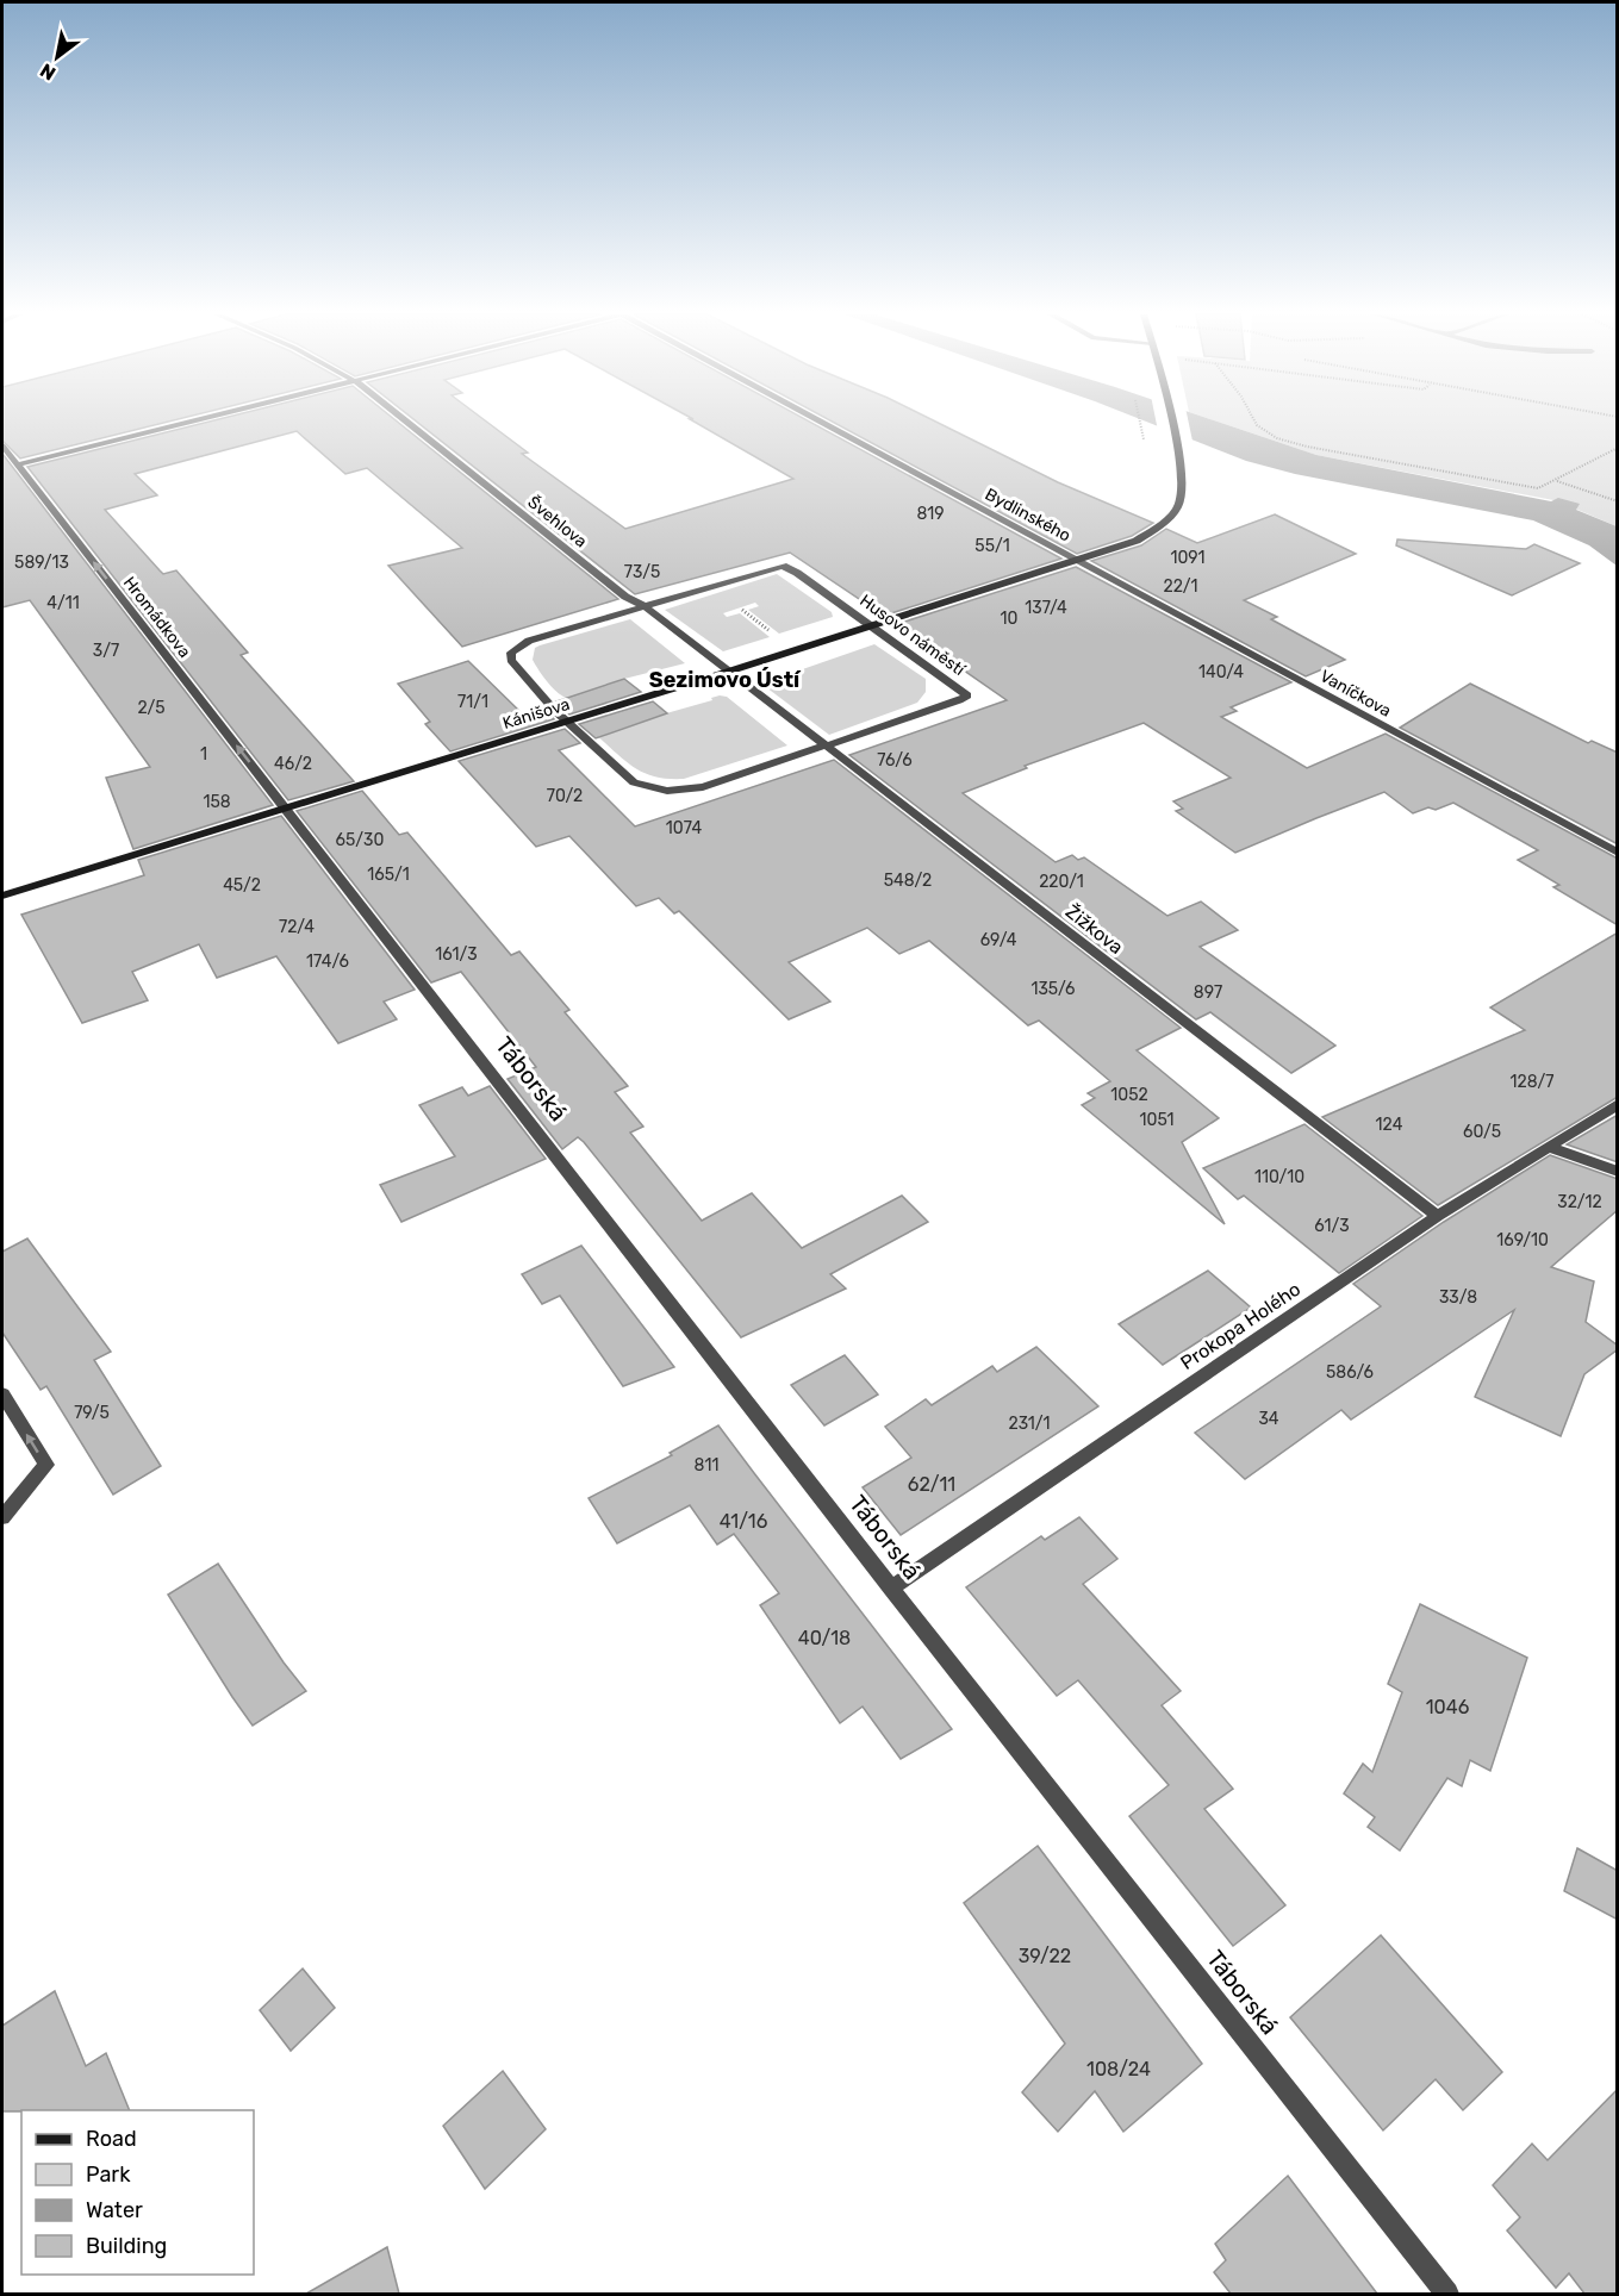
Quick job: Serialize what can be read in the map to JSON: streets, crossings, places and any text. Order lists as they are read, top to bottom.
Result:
{
  "streets": {
    "street": [
      "Bydlinského",
      "Švehlova",
      "Hromádkova",
      "Husovo náměstí",
      "Vaníčkova",
      "Kánišova",
      "Žižkova",
      "Táborská",
      "Prokopa Holého"
    ]
  },
  "crossings": [
    ["Bydlinského", "Vaníčkova"],
    ["Bydlinského", "Kánišova"],
    ["Švehlova", "Husovo náměstí"],
    ["Švehlova", "Kánišova"],
    ["Švehlova", "Žižkova"],
    ["Hromádkova", "Kánišova"],
    ["Hromádkova", "Táborská"],
    ["Husovo náměstí", "Kánišova"],
    ["Husovo náměstí", "Žižkova"],
    ["Vaníčkova", "Kánišova"],
    ["Kánišova", "Žižkova"],
    ["Kánišova", "Táborská"],
    ["Žižkova", "Prokopa Holého"],
    ["Táborská", "Prokopa Holého"]
  ],
  "one_way": ["Hromádkova"],
  "districts": ["Sezimovo Ústí"],
  "house_numbers": [
    "819",
    "55/1",
    "1091",
    "589/13",
    "73/5",
    "22/1",
    "4/11",
    "137/4",
    "10",
    "3/7",
    "140/4",
    "71/1",
    "2/5",
    "1",
    "76/6",
    "46/2",
    "70/2",
    "158",
    "1074",
    "65/30",
    "165/1",
    "548/2",
    "220/1",
    "45/2",
    "72/4",
    "69/4",
    "161/3",
    "174/6",
    "135/6",
    "897",
    "128/7",
    "1052",
    "1051",
    "124",
    "60/5",
    "110/10",
    "32/12",
    "61/3",
    "169/10",
    "33/8",
    "586/6",
    "79/5",
    "34",
    "231/1",
    "811",
    "62/11",
    "41/16",
    "40/18",
    "1046",
    "39/22",
    "108/24"
  ],
  "legend": [
    "Road",
    "Park",
    "Water",
    "Building"
  ],
  "north": "bottom left"
}
